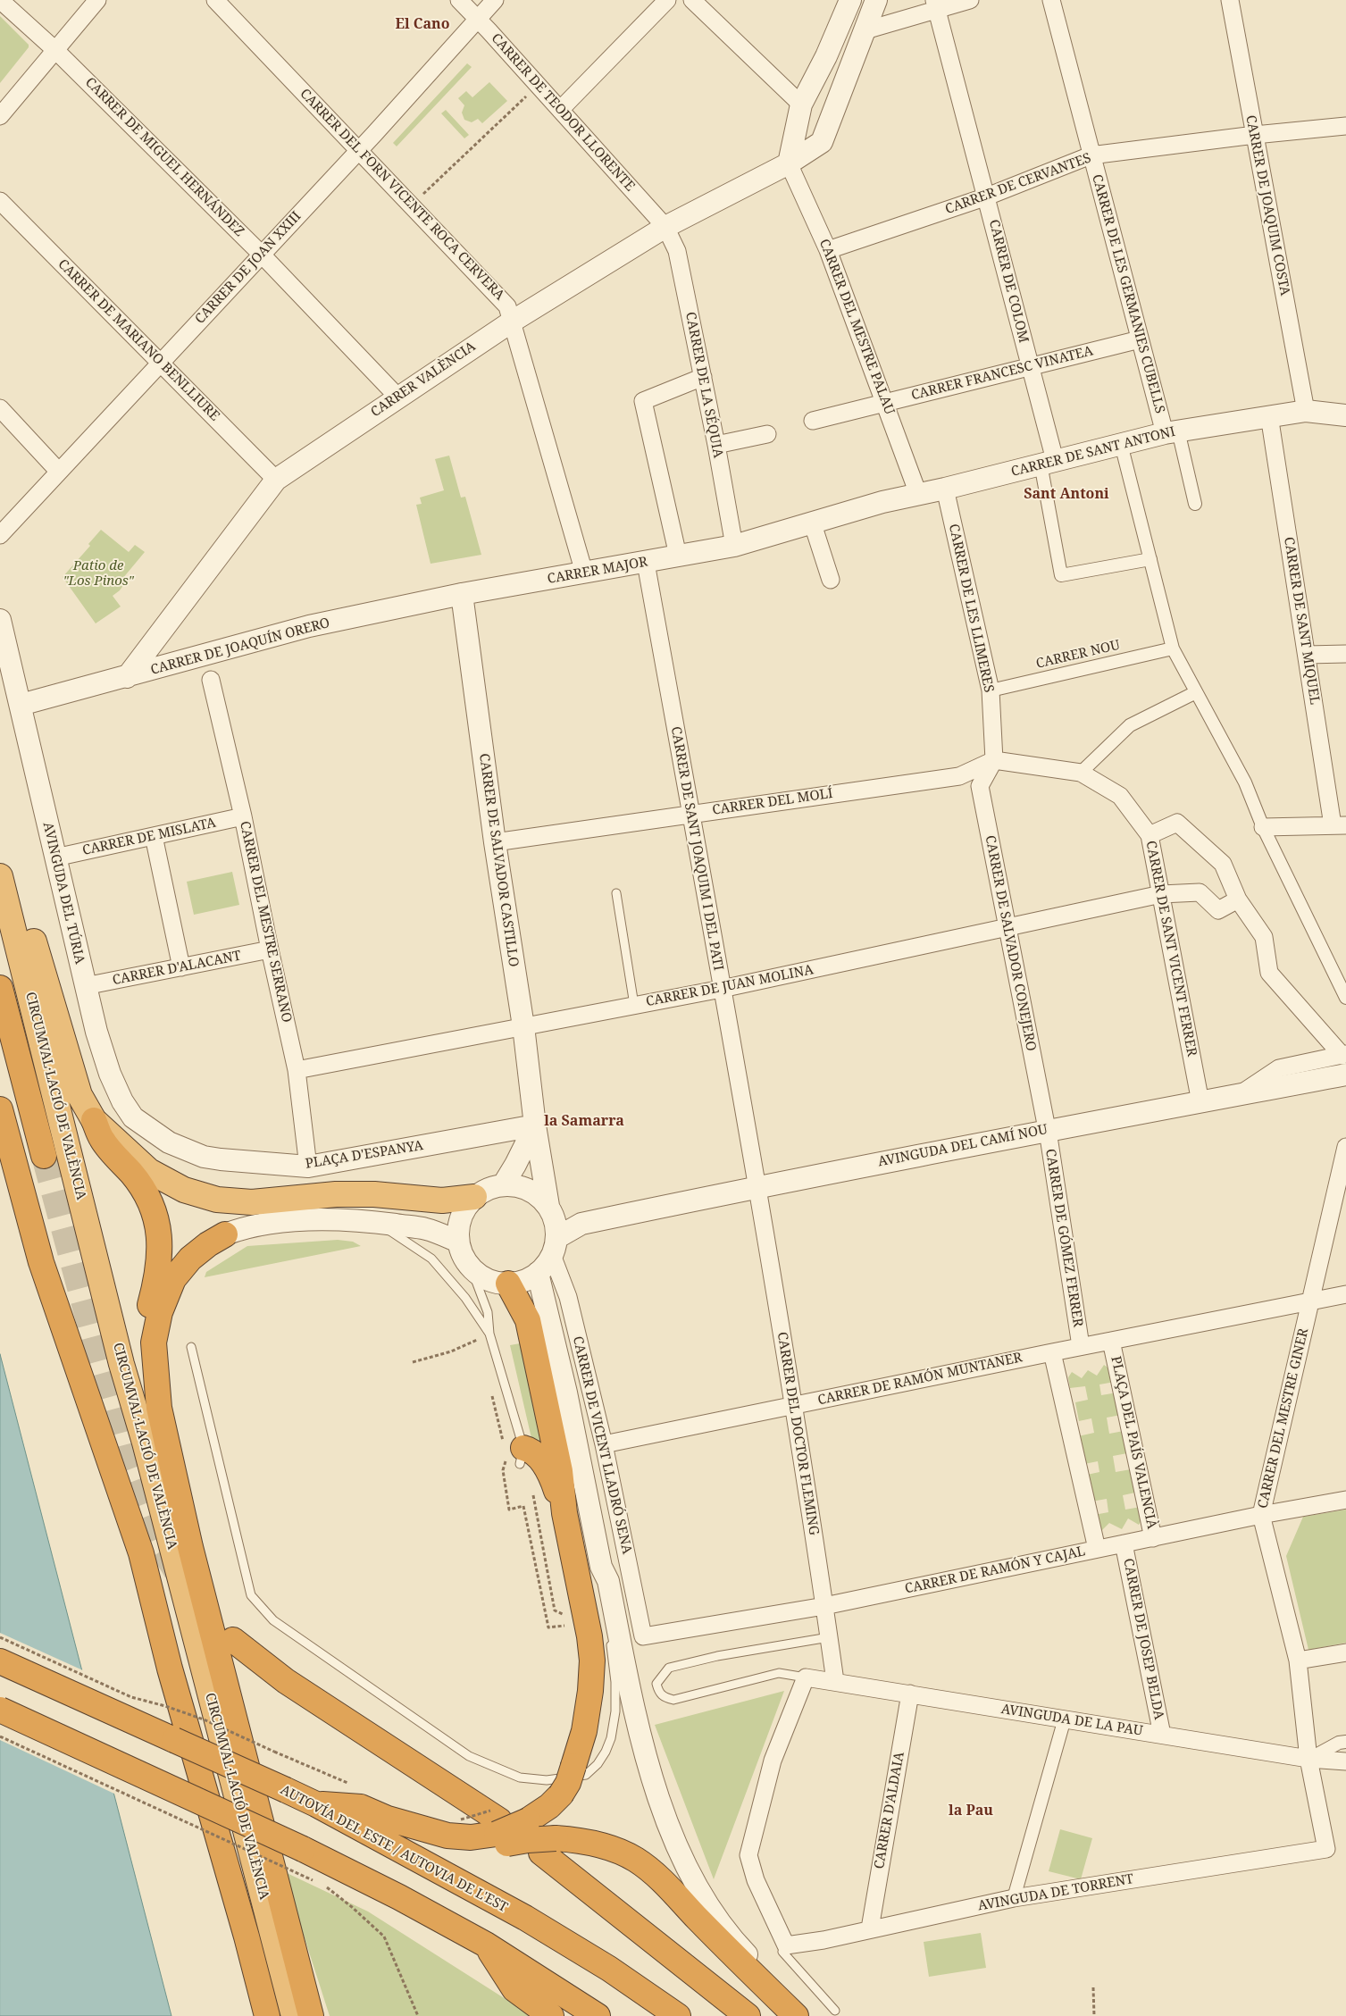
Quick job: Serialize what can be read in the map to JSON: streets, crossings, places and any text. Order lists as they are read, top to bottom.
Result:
{
  "streets": {
    "highway": ["CIRCUMVAL·LACIÓ DE VALÈNCIA", "AUTOVÍA DEL ESTE / AUTOVIA DE L'EST"],
    "street": [
      "CARRER DE TEODOR LLORENTE",
      "CARRER DE MIGUEL HERNÁNDEZ",
      "CARRER DE CERVANTES",
      "CARRER DEL FORN VICENTE ROCA CERVERA",
      "CARRER DE JOAQUIM COSTA",
      "CARRER DE JOAN XXIII",
      "CARRER DE COLOM",
      "CARRER DE LES GERMANIES CUBELLS",
      "CARRER DEL MESTRE PALAU",
      "CARRER DE MARIANO BENLLIURE",
      "CARRER FRANCESC VINATEA",
      "CARRER VALÈNCIA",
      "CARRER DE LA SÉQUIA",
      "CARRER DE SANT ANTONI",
      "CARRER MAJOR",
      "CARRER DE LES LLIMERES",
      "CARRER DE SANT MIQUEL",
      "CARRER DE JOAQUÍN ORERO",
      "CARRER NOU",
      "CARRER DEL MOLÍ",
      "CARRER DE MISLATA",
      "CARRER DE SANT JOAQUIM I DEL PATI",
      "CARRER DE SALVADOR CASTILLO",
      "AVINGUDA DEL TÚRIA",
      "CARRER DEL MESTRE SERRANO",
      "CARRER DE SALVADOR CONEJERO",
      "CARRER DE SANT VICENT FERRER",
      "CARRER D'ALACANT",
      "CARRER DE JUAN MOLINA",
      "AVINGUDA DEL CAMÍ NOU",
      "PLAÇA D'ESPANYA",
      "CARRER DE GÓMEZ FERRER",
      "CARRER DE RAMÓN MUNTANER",
      "CARRER DEL MESTRE GINER",
      "CARRER DEL DOCTOR FLEMING",
      "PLAÇA DEL PAÍS VALENCIÀ",
      "CARRER DE VICENT LLADRÓ SENA",
      "CARRER DE RAMÓN Y CAJAL",
      "CARRER DE JOSEP BELDA",
      "AVINGUDA DE LA PAU",
      "CARRER D'ALDAIA",
      "AVINGUDA DE TORRENT"
    ]
  },
  "crossings": [
    ["CARRER DE TEODOR LLORENTE", "CARRER DE JOAN XXIII"],
    ["CARRER DE TEODOR LLORENTE", "CARRER VALÈNCIA"],
    ["CARRER DE TEODOR LLORENTE", "CARRER DE LA SÉQUIA"],
    ["CARRER DE MIGUEL HERNÁNDEZ", "CARRER DE JOAN XXIII"],
    ["CARRER DE MIGUEL HERNÁNDEZ", "CARRER VALÈNCIA"],
    ["CARRER DE CERVANTES", "CARRER DE JOAQUIM COSTA"],
    ["CARRER DE CERVANTES", "CARRER DE COLOM"],
    ["CARRER DE CERVANTES", "CARRER DE LES GERMANIES CUBELLS"],
    ["CARRER DE CERVANTES", "CARRER DEL MESTRE PALAU"],
    ["CARRER DEL FORN VICENTE ROCA CERVERA", "CARRER DE JOAN XXIII"],
    ["CARRER DEL FORN VICENTE ROCA CERVERA", "CARRER VALÈNCIA"],
    ["CARRER DEL FORN VICENTE ROCA CERVERA", "CARRER MAJOR"],
    ["CARRER DE JOAQUIM COSTA", "CARRER DE SANT ANTONI"],
    ["CARRER DE JOAN XXIII", "CARRER DE MARIANO BENLLIURE"],
    ["CARRER DE COLOM", "CARRER FRANCESC VINATEA"],
    ["CARRER DE COLOM", "CARRER DE SANT ANTONI"],
    ["CARRER DE LES GERMANIES CUBELLS", "CARRER FRANCESC VINATEA"],
    ["CARRER DE LES GERMANIES CUBELLS", "CARRER DE SANT ANTONI"],
    ["CARRER DEL MESTRE PALAU", "CARRER FRANCESC VINATEA"],
    ["CARRER DEL MESTRE PALAU", "CARRER VALÈNCIA"],
    ["CARRER DEL MESTRE PALAU", "CARRER DE SANT ANTONI"],
    ["CARRER DE MARIANO BENLLIURE", "CARRER VALÈNCIA"],
    ["CARRER VALÈNCIA", "CARRER DE LA SÉQUIA"],
    ["CARRER VALÈNCIA", "CARRER DE JOAQUÍN ORERO"],
    ["CARRER DE LA SÉQUIA", "CARRER MAJOR"],
    ["CARRER DE SANT ANTONI", "CARRER MAJOR"],
    ["CARRER DE SANT ANTONI", "CARRER DE LES LLIMERES"],
    ["CARRER DE SANT ANTONI", "CARRER DE SANT MIQUEL"],
    ["CARRER MAJOR", "CARRER DE JOAQUÍN ORERO"],
    ["CARRER MAJOR", "CARRER DE SANT JOAQUIM I DEL PATI"],
    ["CARRER MAJOR", "CARRER DE SALVADOR CASTILLO"],
    ["CARRER DE LES LLIMERES", "CARRER NOU"],
    ["CARRER DE LES LLIMERES", "CARRER DEL MOLÍ"],
    ["CARRER DE LES LLIMERES", "CARRER DE SALVADOR CONEJERO"],
    ["CARRER DE JOAQUÍN ORERO", "CARRER DE SALVADOR CASTILLO"],
    ["CARRER DE JOAQUÍN ORERO", "AVINGUDA DEL TÚRIA"],
    ["CARRER DEL MOLÍ", "CARRER DE SANT JOAQUIM I DEL PATI"],
    ["CARRER DEL MOLÍ", "CARRER DE SALVADOR CASTILLO"],
    ["CARRER DEL MOLÍ", "CARRER DE SALVADOR CONEJERO"],
    ["CARRER DE MISLATA", "AVINGUDA DEL TÚRIA"],
    ["CARRER DE MISLATA", "CARRER DEL MESTRE SERRANO"],
    ["CARRER DE SANT JOAQUIM I DEL PATI", "CARRER DE JUAN MOLINA"],
    ["CARRER DE SANT JOAQUIM I DEL PATI", "AVINGUDA DEL CAMÍ NOU"],
    ["CARRER DE SANT JOAQUIM I DEL PATI", "CARRER DEL DOCTOR FLEMING"],
    ["CARRER DE SALVADOR CASTILLO", "CARRER DE JUAN MOLINA"],
    ["CARRER DE SALVADOR CASTILLO", "PLAÇA D'ESPANYA"],
    ["CARRER DE SALVADOR CASTILLO", "CARRER DE VICENT LLADRÓ SENA"],
    ["AVINGUDA DEL TÚRIA", "CARRER D'ALACANT"],
    ["AVINGUDA DEL TÚRIA", "PLAÇA D'ESPANYA"],
    ["CARRER DEL MESTRE SERRANO", "CARRER D'ALACANT"],
    ["CARRER DEL MESTRE SERRANO", "CARRER DE JUAN MOLINA"],
    ["CARRER DEL MESTRE SERRANO", "PLAÇA D'ESPANYA"],
    ["CARRER DE SALVADOR CONEJERO", "CARRER DE JUAN MOLINA"],
    ["CARRER DE SALVADOR CONEJERO", "AVINGUDA DEL CAMÍ NOU"],
    ["CARRER DE SALVADOR CONEJERO", "CARRER DE GÓMEZ FERRER"],
    ["CARRER DE SANT VICENT FERRER", "CARRER DE JUAN MOLINA"],
    ["CARRER DE SANT VICENT FERRER", "AVINGUDA DEL CAMÍ NOU"],
    ["AVINGUDA DEL CAMÍ NOU", "CARRER DE GÓMEZ FERRER"],
    ["AVINGUDA DEL CAMÍ NOU", "CARRER DEL DOCTOR FLEMING"],
    ["CARRER DE GÓMEZ FERRER", "PLAÇA DEL PAÍS VALENCIÀ"],
    ["CARRER DE RAMÓN MUNTANER", "CARRER DEL DOCTOR FLEMING"],
    ["CARRER DE RAMÓN MUNTANER", "PLAÇA DEL PAÍS VALENCIÀ"],
    ["CARRER DE RAMÓN MUNTANER", "CARRER DE VICENT LLADRÓ SENA"],
    ["CARRER DEL MESTRE GINER", "CARRER DE RAMÓN Y CAJAL"],
    ["CARRER DEL MESTRE GINER", "AVINGUDA DE LA PAU"],
    ["CARRER DEL MESTRE GINER", "AVINGUDA DE TORRENT"],
    ["CARRER DEL DOCTOR FLEMING", "CARRER DE RAMÓN Y CAJAL"],
    ["CARRER DEL DOCTOR FLEMING", "AVINGUDA DE LA PAU"],
    ["PLAÇA DEL PAÍS VALENCIÀ", "CARRER DE RAMÓN Y CAJAL"],
    ["CARRER DE VICENT LLADRÓ SENA", "CARRER DE RAMÓN Y CAJAL"],
    ["CARRER DE RAMÓN Y CAJAL", "CARRER DE JOSEP BELDA"],
    ["CARRER DE JOSEP BELDA", "AVINGUDA DE LA PAU"],
    ["AVINGUDA DE LA PAU", "CARRER D'ALDAIA"],
    ["CARRER D'ALDAIA", "AVINGUDA DE TORRENT"]
  ],
  "districts": [
    "El Cano",
    "Sant Antoni",
    "la Samarra",
    "la Pau"
  ],
  "parks": ["Patio de \"Los Pinos\""]
}
